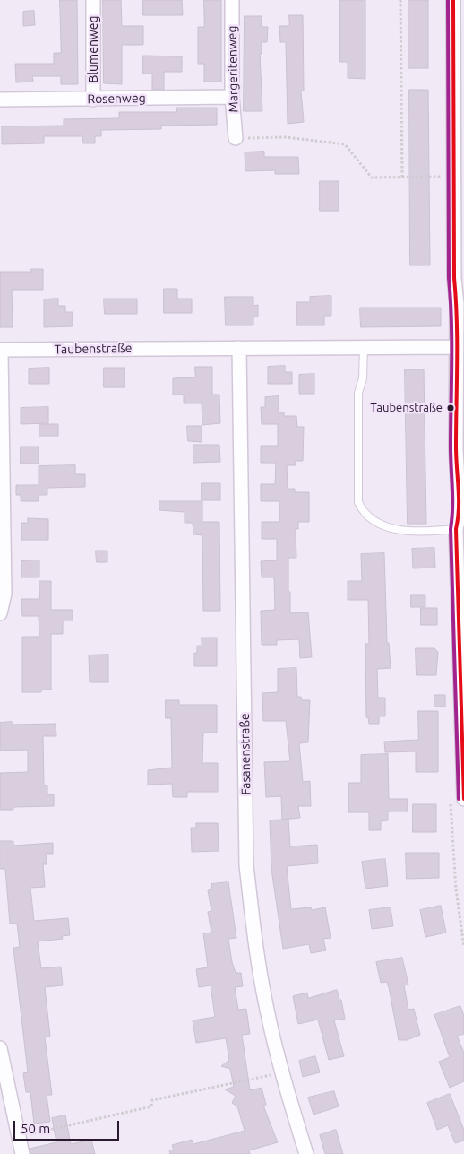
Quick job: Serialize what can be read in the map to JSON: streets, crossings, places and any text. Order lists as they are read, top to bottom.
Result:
{
  "streets": {
    "street": [
      "Blumenweg",
      "Margeritenweg",
      "Rosenweg",
      "Taubenstraße",
      "Fasanenstraße"
    ]
  },
  "crossings": [
    ["Blumenweg", "Rosenweg"],
    ["Margeritenweg", "Rosenweg"],
    ["Taubenstraße", "Fasanenstraße"]
  ],
  "places": ["Taubenstraße"],
  "scale_bar": "50 m"
}
